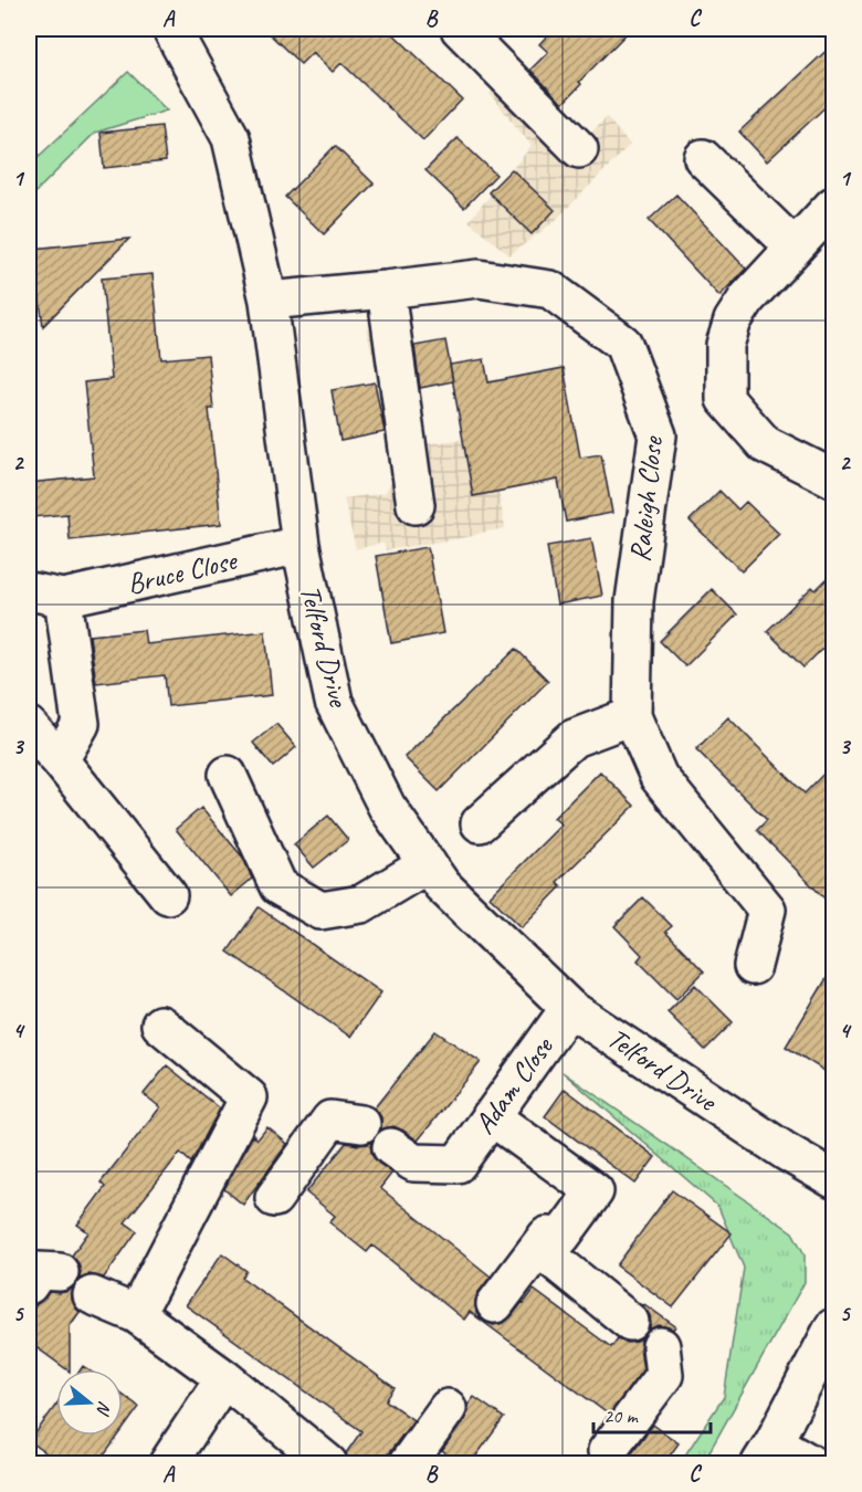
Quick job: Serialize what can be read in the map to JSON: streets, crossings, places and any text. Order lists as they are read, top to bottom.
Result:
{
  "streets": {
    "street": [
      "Raleigh Close",
      "Bruce Close",
      "Telford Drive",
      "Adam Close"
    ]
  },
  "crossings": [
    ["Raleigh Close", "Telford Drive"],
    ["Bruce Close", "Telford Drive"],
    ["Telford Drive", "Adam Close"]
  ],
  "scale_bar": "20 m",
  "north": "right",
  "grid": {
    "columns": ["A", "B", "C"],
    "rows": [
      "1",
      "2",
      "3",
      "4",
      "5"
    ]
  }
}
